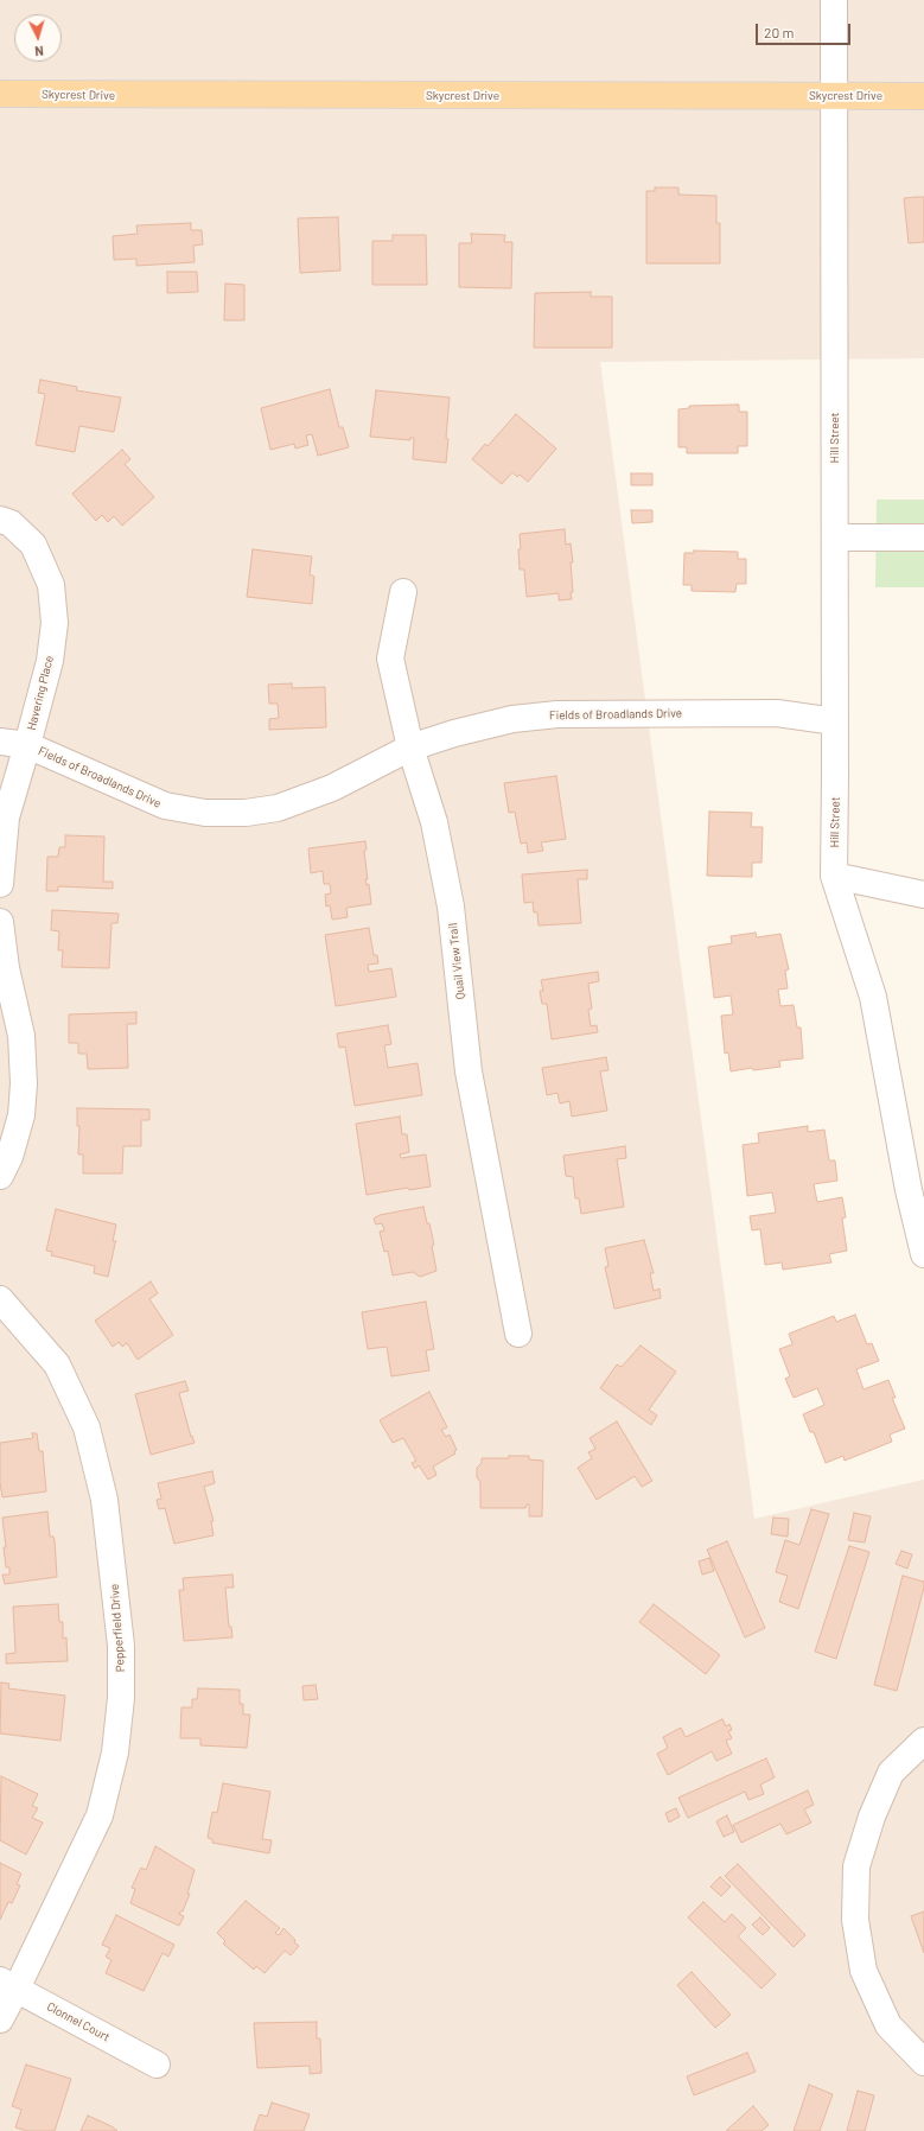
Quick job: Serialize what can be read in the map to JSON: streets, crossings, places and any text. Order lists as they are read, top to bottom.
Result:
{
  "streets": {
    "main road": ["Skycrest Drive"],
    "street": [
      "Hill Street",
      "Havering Place",
      "Fields of Broadlands Drive",
      "Quail View Trail",
      "Pepperfield Drive",
      "Clonnel Court"
    ]
  },
  "crossings": [
    ["Skycrest Drive", "Hill Street"],
    ["Hill Street", "Fields of Broadlands Drive"],
    ["Havering Place", "Fields of Broadlands Drive"],
    ["Fields of Broadlands Drive", "Quail View Trail"],
    ["Pepperfield Drive", "Clonnel Court"]
  ],
  "scale_bar": "20 m",
  "north": "bottom"
}
